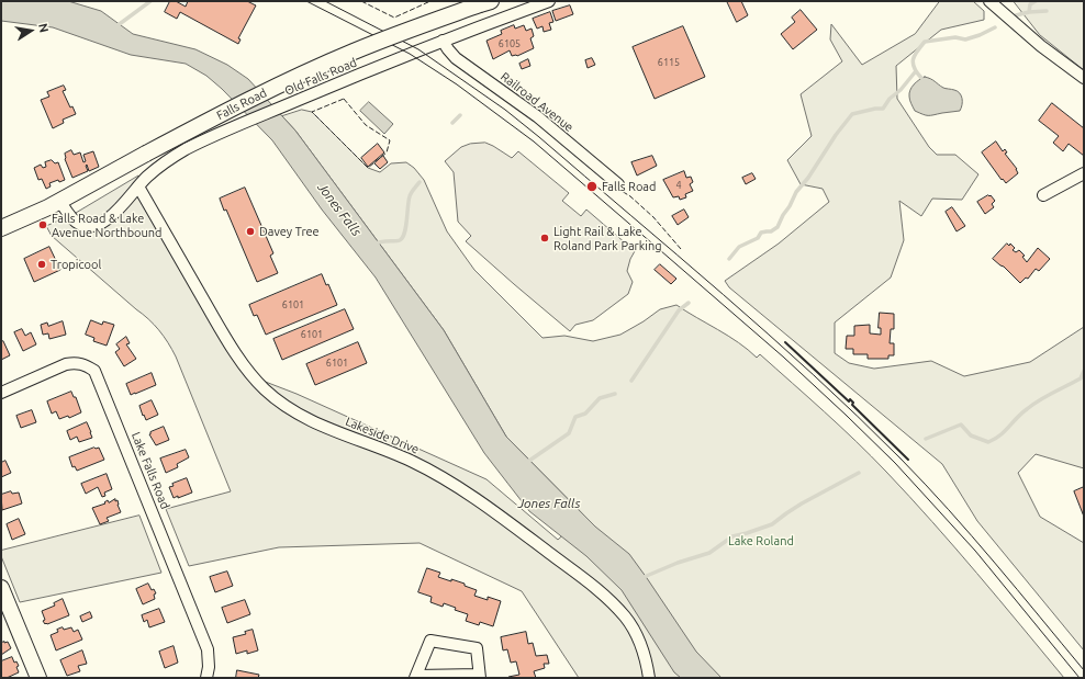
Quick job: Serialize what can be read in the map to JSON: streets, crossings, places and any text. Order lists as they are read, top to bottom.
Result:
{
  "streets": {
    "main road": ["Falls Road"],
    "street": [
      "Old Falls Road",
      "Railroad Avenue",
      "Lakeside Drive",
      "Lake Falls Road"
    ]
  },
  "crossings": [
    ["Old Falls Road", "Railroad Avenue"],
    ["Old Falls Road", "Falls Road"],
    ["Old Falls Road", "Lakeside Drive"]
  ],
  "water": ["Jones Falls"],
  "parks": ["Lake Roland"],
  "places": [
    "Falls Road",
    "Falls Road & Lake Avenue Northbound",
    "Davey Tree",
    "Light Rail & Lake Roland Park Parking",
    "Tropicool"
  ],
  "house_numbers": [
    "6105",
    "6115",
    "4",
    "6101",
    "6101",
    "6101"
  ],
  "north": "right"
}
